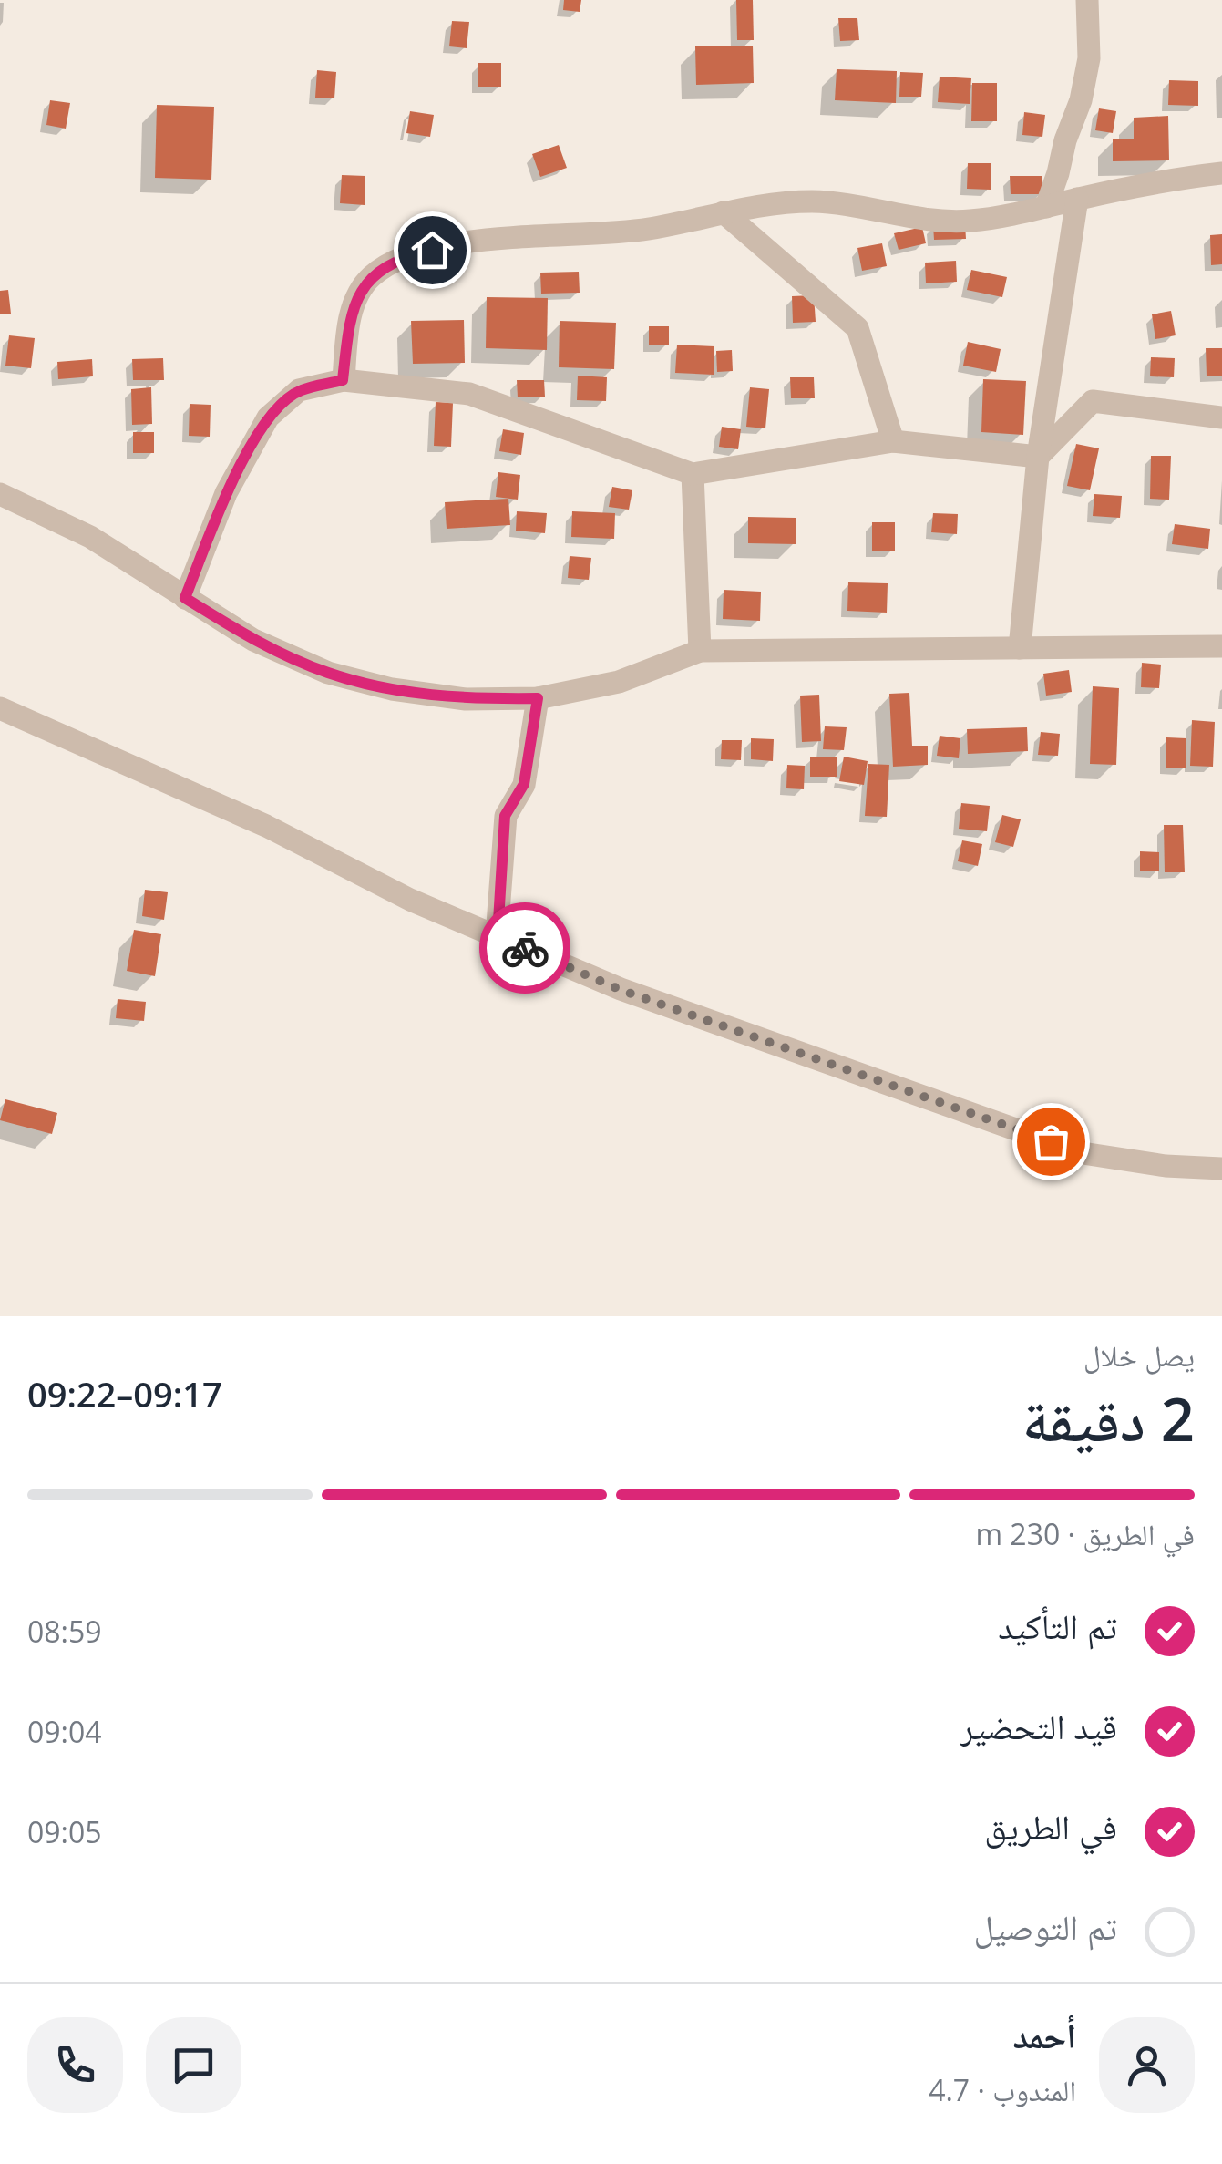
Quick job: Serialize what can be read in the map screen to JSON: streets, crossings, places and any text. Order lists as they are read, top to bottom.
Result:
{
  "page": {
    "heading": ["2 دقيقة", "يصل خلال", "09:17–09:22"],
    "panel": ["أحمد", "المندوب · 4.7"],
    "bar": "في الطريق · 230 m",
    "list": [
      ["تم التأكيد", "08:59"],
      ["قيد التحضير", "09:04"],
      ["في الطريق", "09:05"],
      "تم التوصيل"
    ]
  }
}
